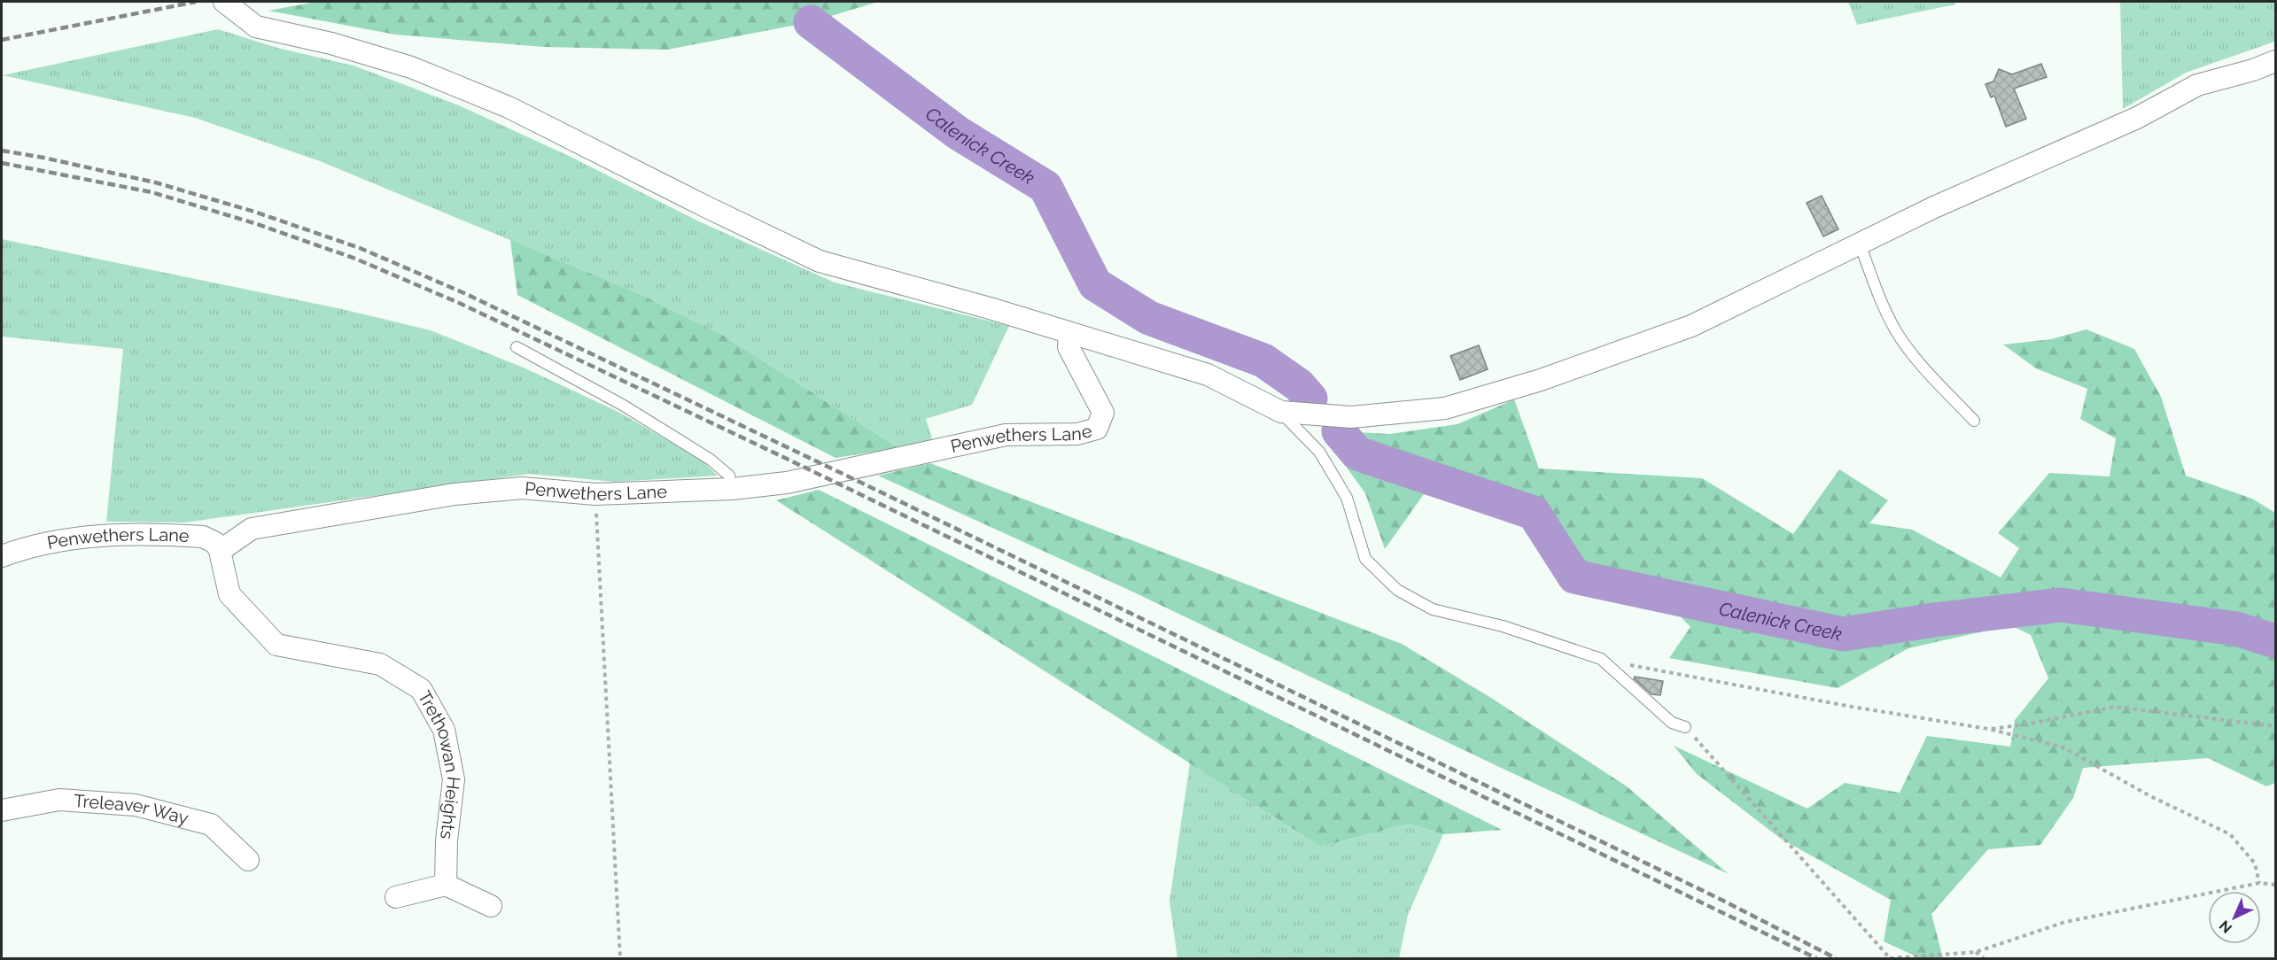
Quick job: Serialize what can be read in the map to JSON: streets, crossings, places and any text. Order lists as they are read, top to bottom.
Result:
{
  "streets": {
    "street": ["Penwethers Lane", "Trethowan Heights", "Treleaver Way"]
  },
  "crossings": [
    ["Penwethers Lane", "Trethowan Heights"]
  ],
  "water": ["Calenick Creek"],
  "north": "bottom left"
}
